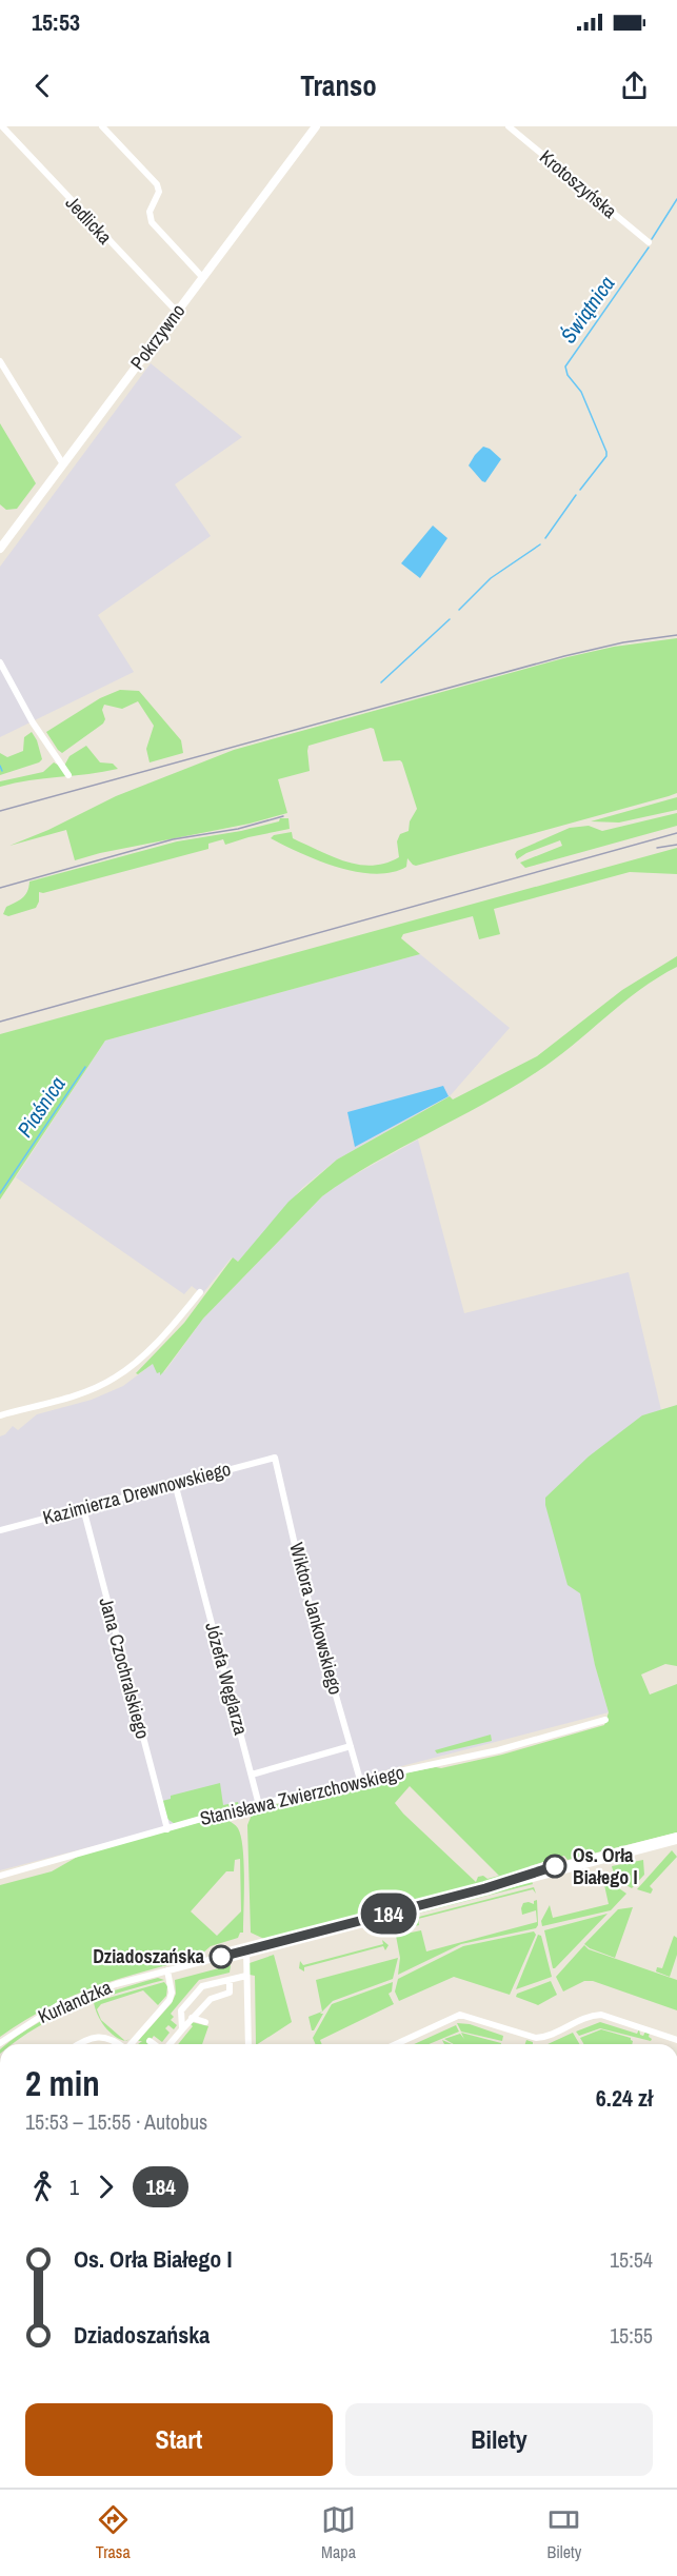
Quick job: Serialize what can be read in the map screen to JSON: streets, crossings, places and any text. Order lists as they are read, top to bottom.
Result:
{
  "streets": {
    "street": [
      "Krotoszyńska",
      "Jedlicka",
      "Pokrzywno",
      "Kazimierza Drewnowskiego",
      "Wiktora Jankowskiego",
      "Jana Czochralskiego",
      "Józefa Węglarza",
      "Stanisława Zwierzchowskiego",
      "Kurlandzka"
    ]
  },
  "crossings": [
    ["Jedlicka", "Pokrzywno"],
    ["Kazimierza Drewnowskiego", "Wiktora Jankowskiego"],
    ["Kazimierza Drewnowskiego", "Jana Czochralskiego"],
    ["Kazimierza Drewnowskiego", "Józefa Węglarza"],
    ["Wiktora Jankowskiego", "Stanisława Zwierzchowskiego"],
    ["Jana Czochralskiego", "Stanisława Zwierzchowskiego"],
    ["Józefa Węglarza", "Stanisława Zwierzchowskiego"]
  ],
  "water": ["Świątnica", "Piaśnica"],
  "places": ["Os. Orła Białego I", "Dziadoszańska"],
  "lines": ["bus line 184"],
  "page": {
    "status": "15:53",
    "header": "Transo",
    "on_map": "184",
    "heading": ["2 min", "15:53 – 15:55 · Autobus", "6.24 zł"],
    "legs": ["1", "184"],
    "list": [
      {
        "name": "Os. Orła Białego I",
        "value": "15:54"
      },
      {
        "name": "Dziadoszańska",
        "value": "15:55"
      }
    ],
    "buttons": ["Start", "Bilety"],
    "tabs": ["Trasa", "Mapa", "Bilety"]
  }
}
